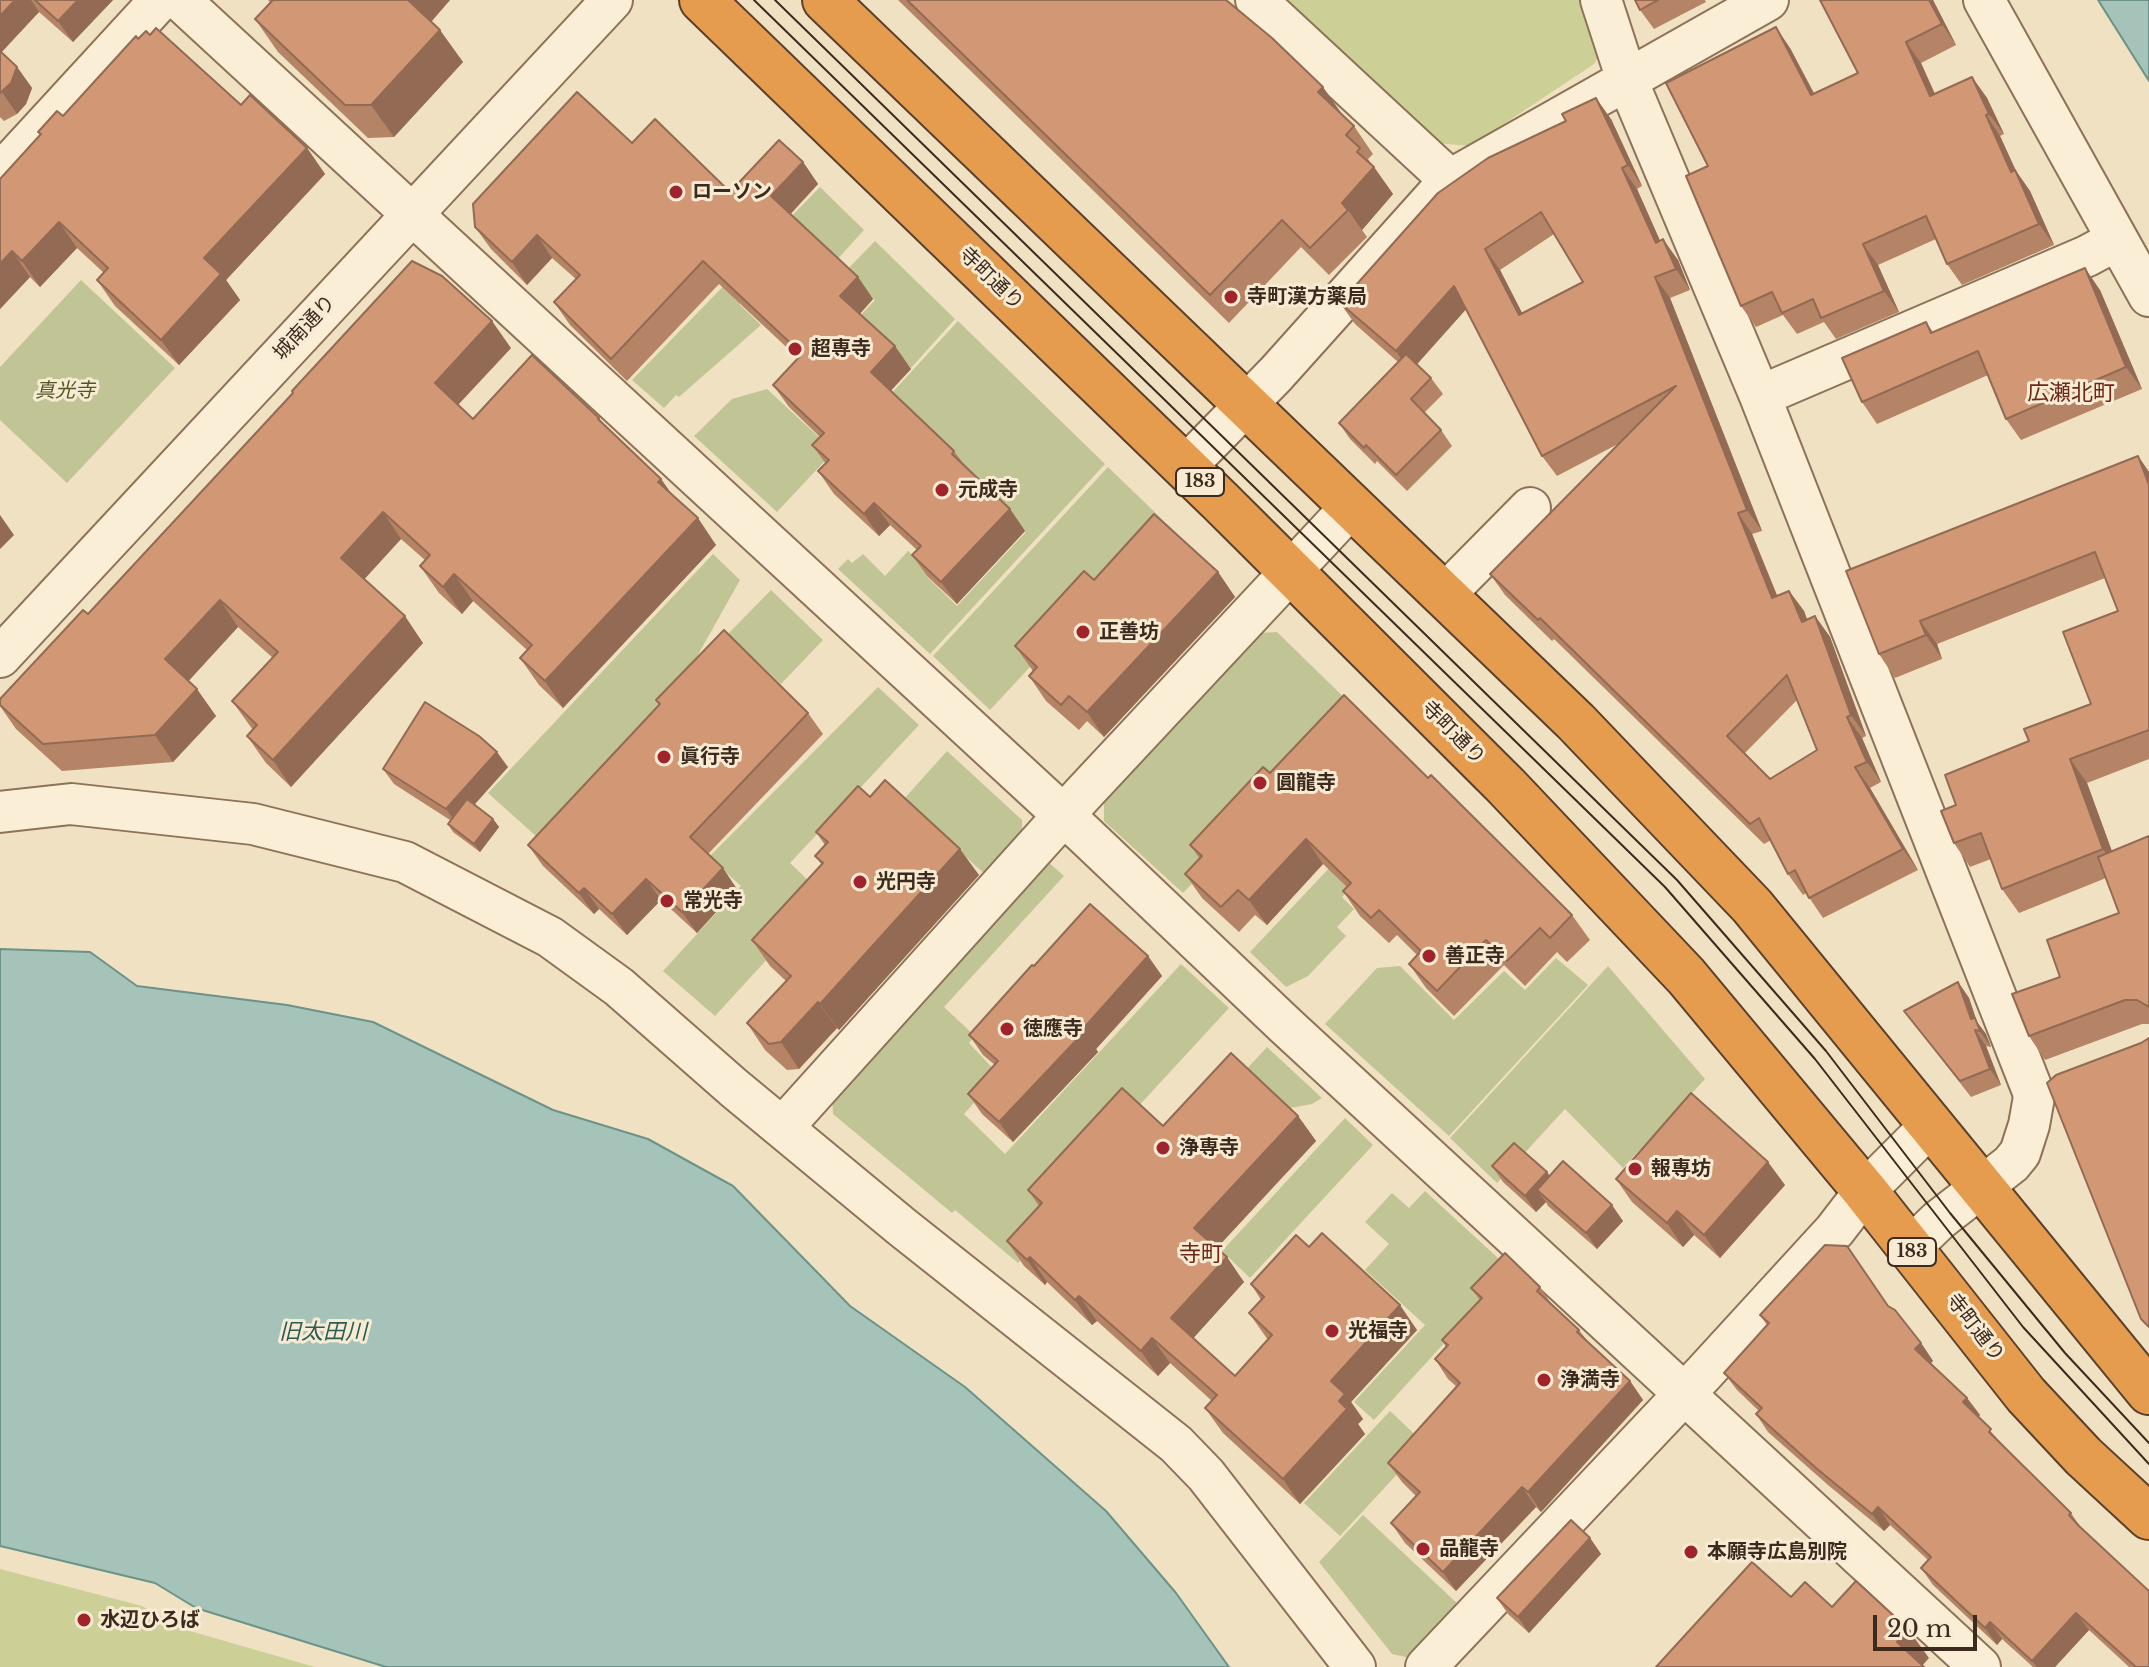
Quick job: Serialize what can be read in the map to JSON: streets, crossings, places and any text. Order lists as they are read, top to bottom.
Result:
{
  "streets": {
    "highway": ["寺町通り", "183"],
    "street": ["城南通り"]
  },
  "districts": ["広瀬北町", "寺町"],
  "water": ["旧太田川"],
  "parks": ["真光寺"],
  "places": [
    "ローソン",
    "寺町漢方薬局",
    "超専寺",
    "元成寺",
    "正善坊",
    "眞行寺",
    "圓龍寺",
    "光円寺",
    "常光寺",
    "善正寺",
    "徳應寺",
    "浄専寺",
    "報専坊",
    "光福寺",
    "浄満寺",
    "品龍寺",
    "本願寺広島別院",
    "水辺ひろば"
  ],
  "scale_bar": "20 m"
}
